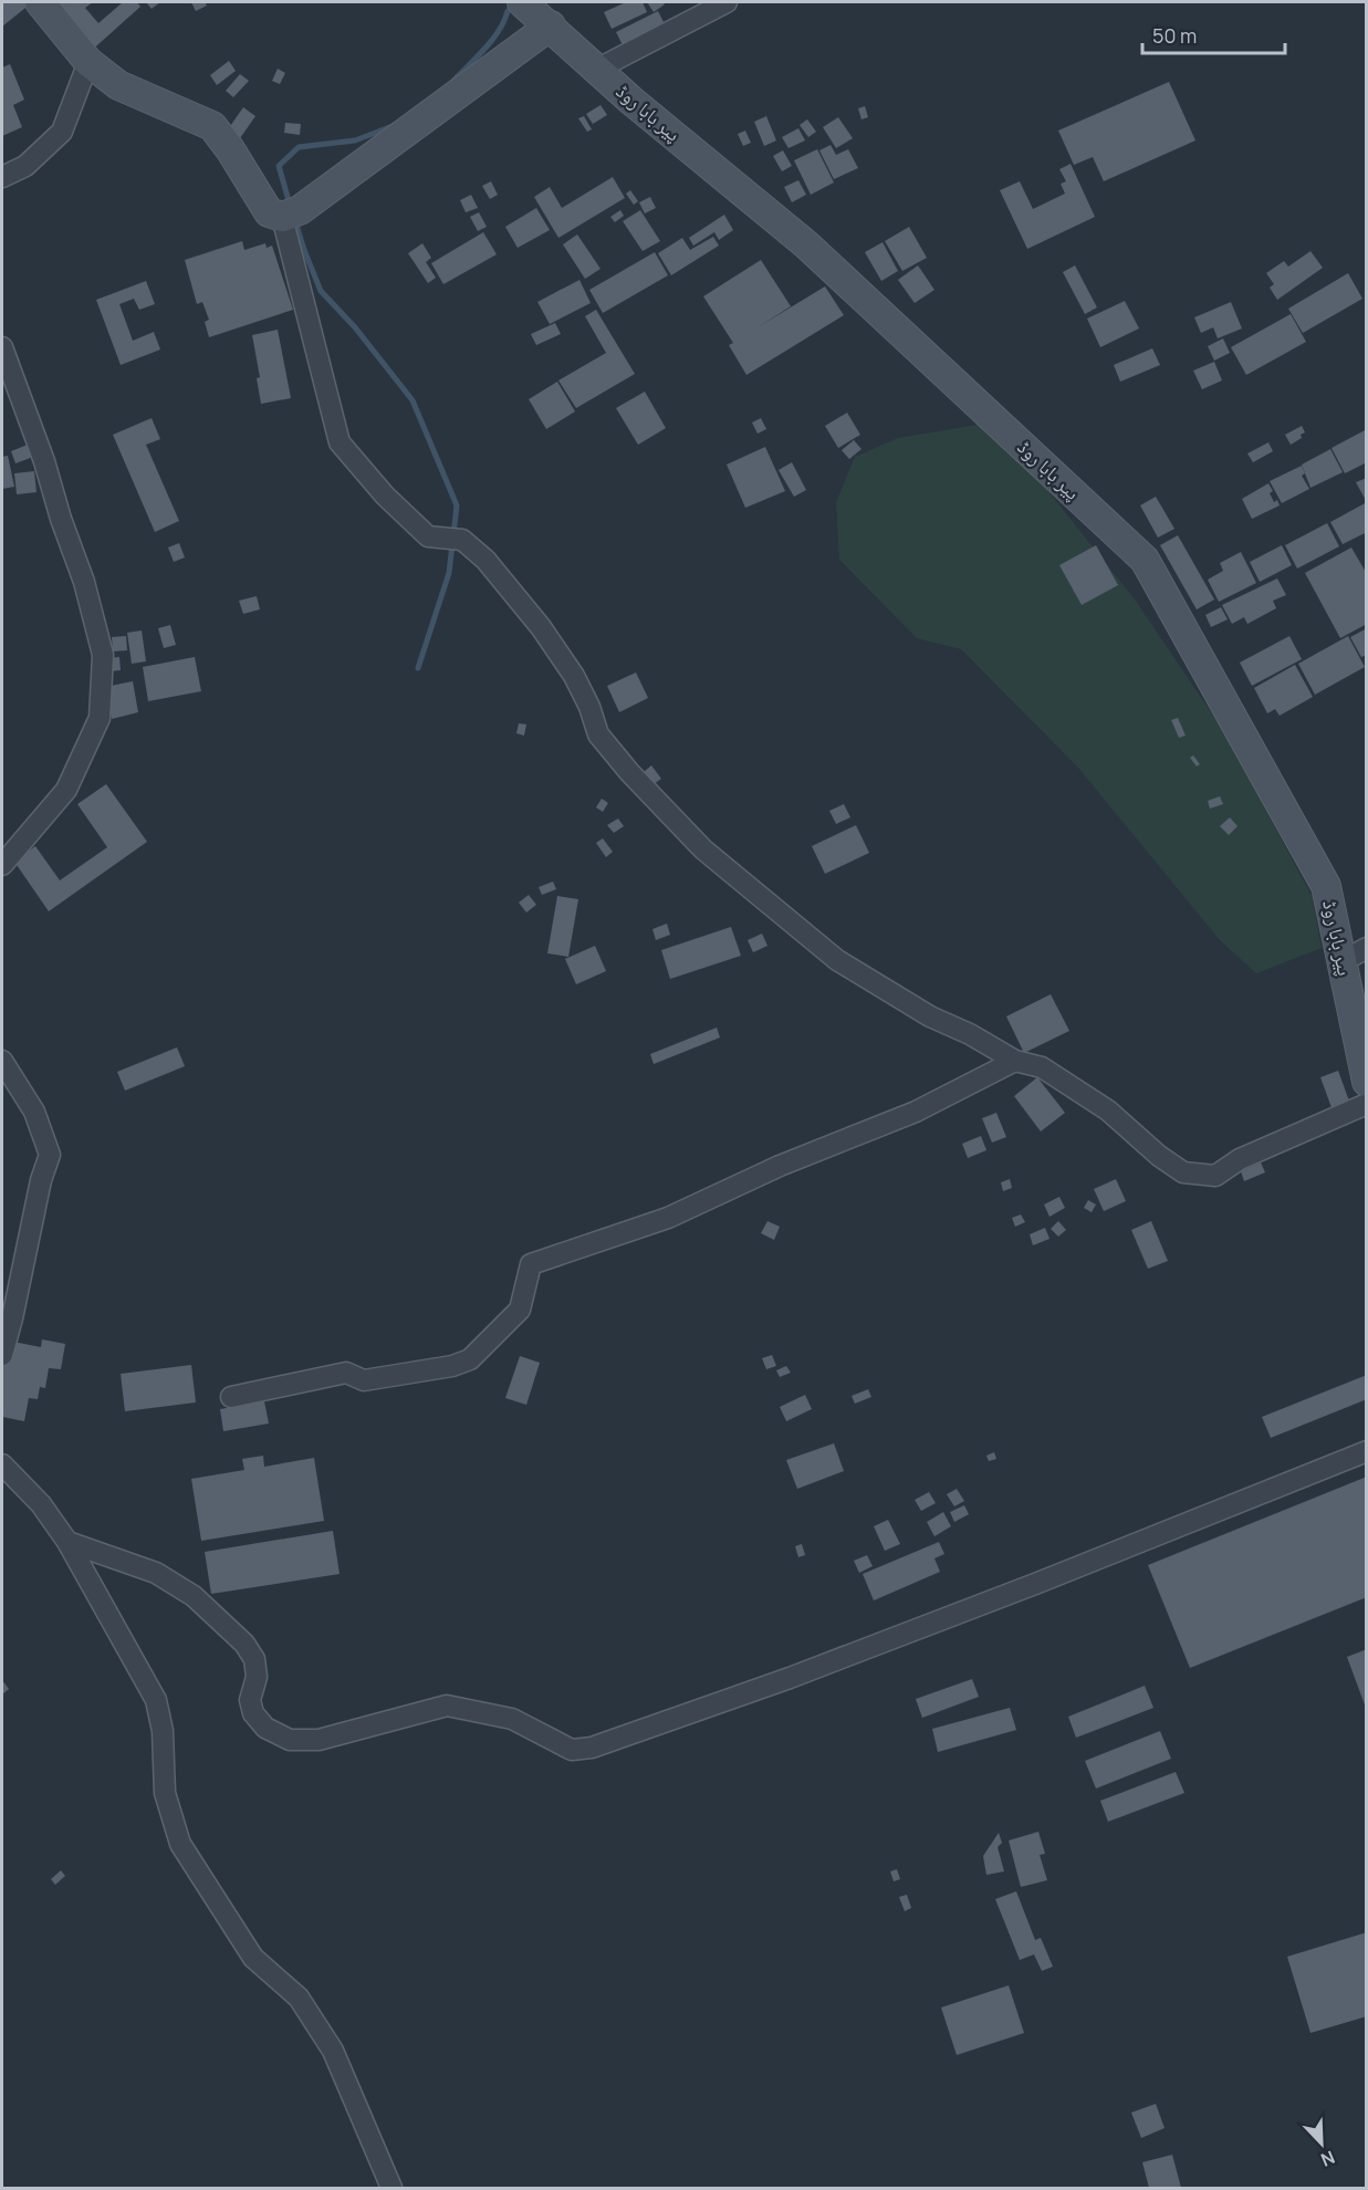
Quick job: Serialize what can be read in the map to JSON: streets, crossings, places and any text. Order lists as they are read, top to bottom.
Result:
{
  "streets": {
    "main road": ["پیر بابا روڈ"]
  },
  "scale_bar": "50 m",
  "north": "bottom right"
}
